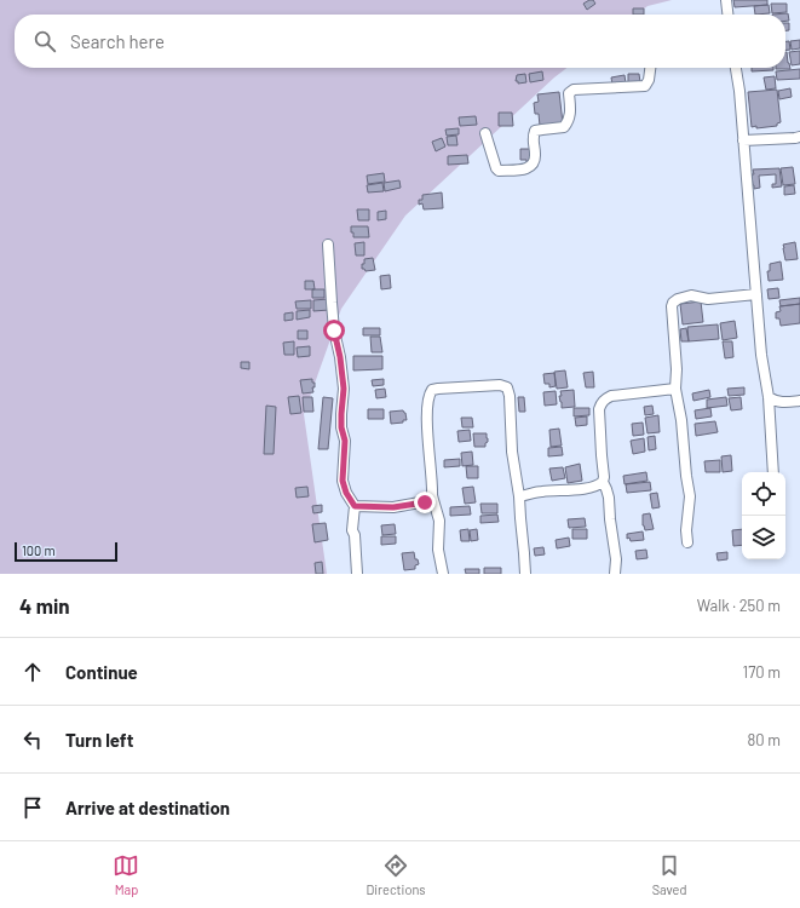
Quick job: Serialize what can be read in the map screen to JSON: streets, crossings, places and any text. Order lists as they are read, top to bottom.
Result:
{
  "scale_bar": "100 m",
  "page": {
    "search": "Search here",
    "scale": "100 m",
    "heading": ["4 min", "Walk · 250 m"],
    "list": [
      ["Continue", "170 m"],
      ["Turn left", "80 m"],
      "Arrive at destination"
    ],
    "nav": ["Map", "Directions", "Saved"]
  }
}
